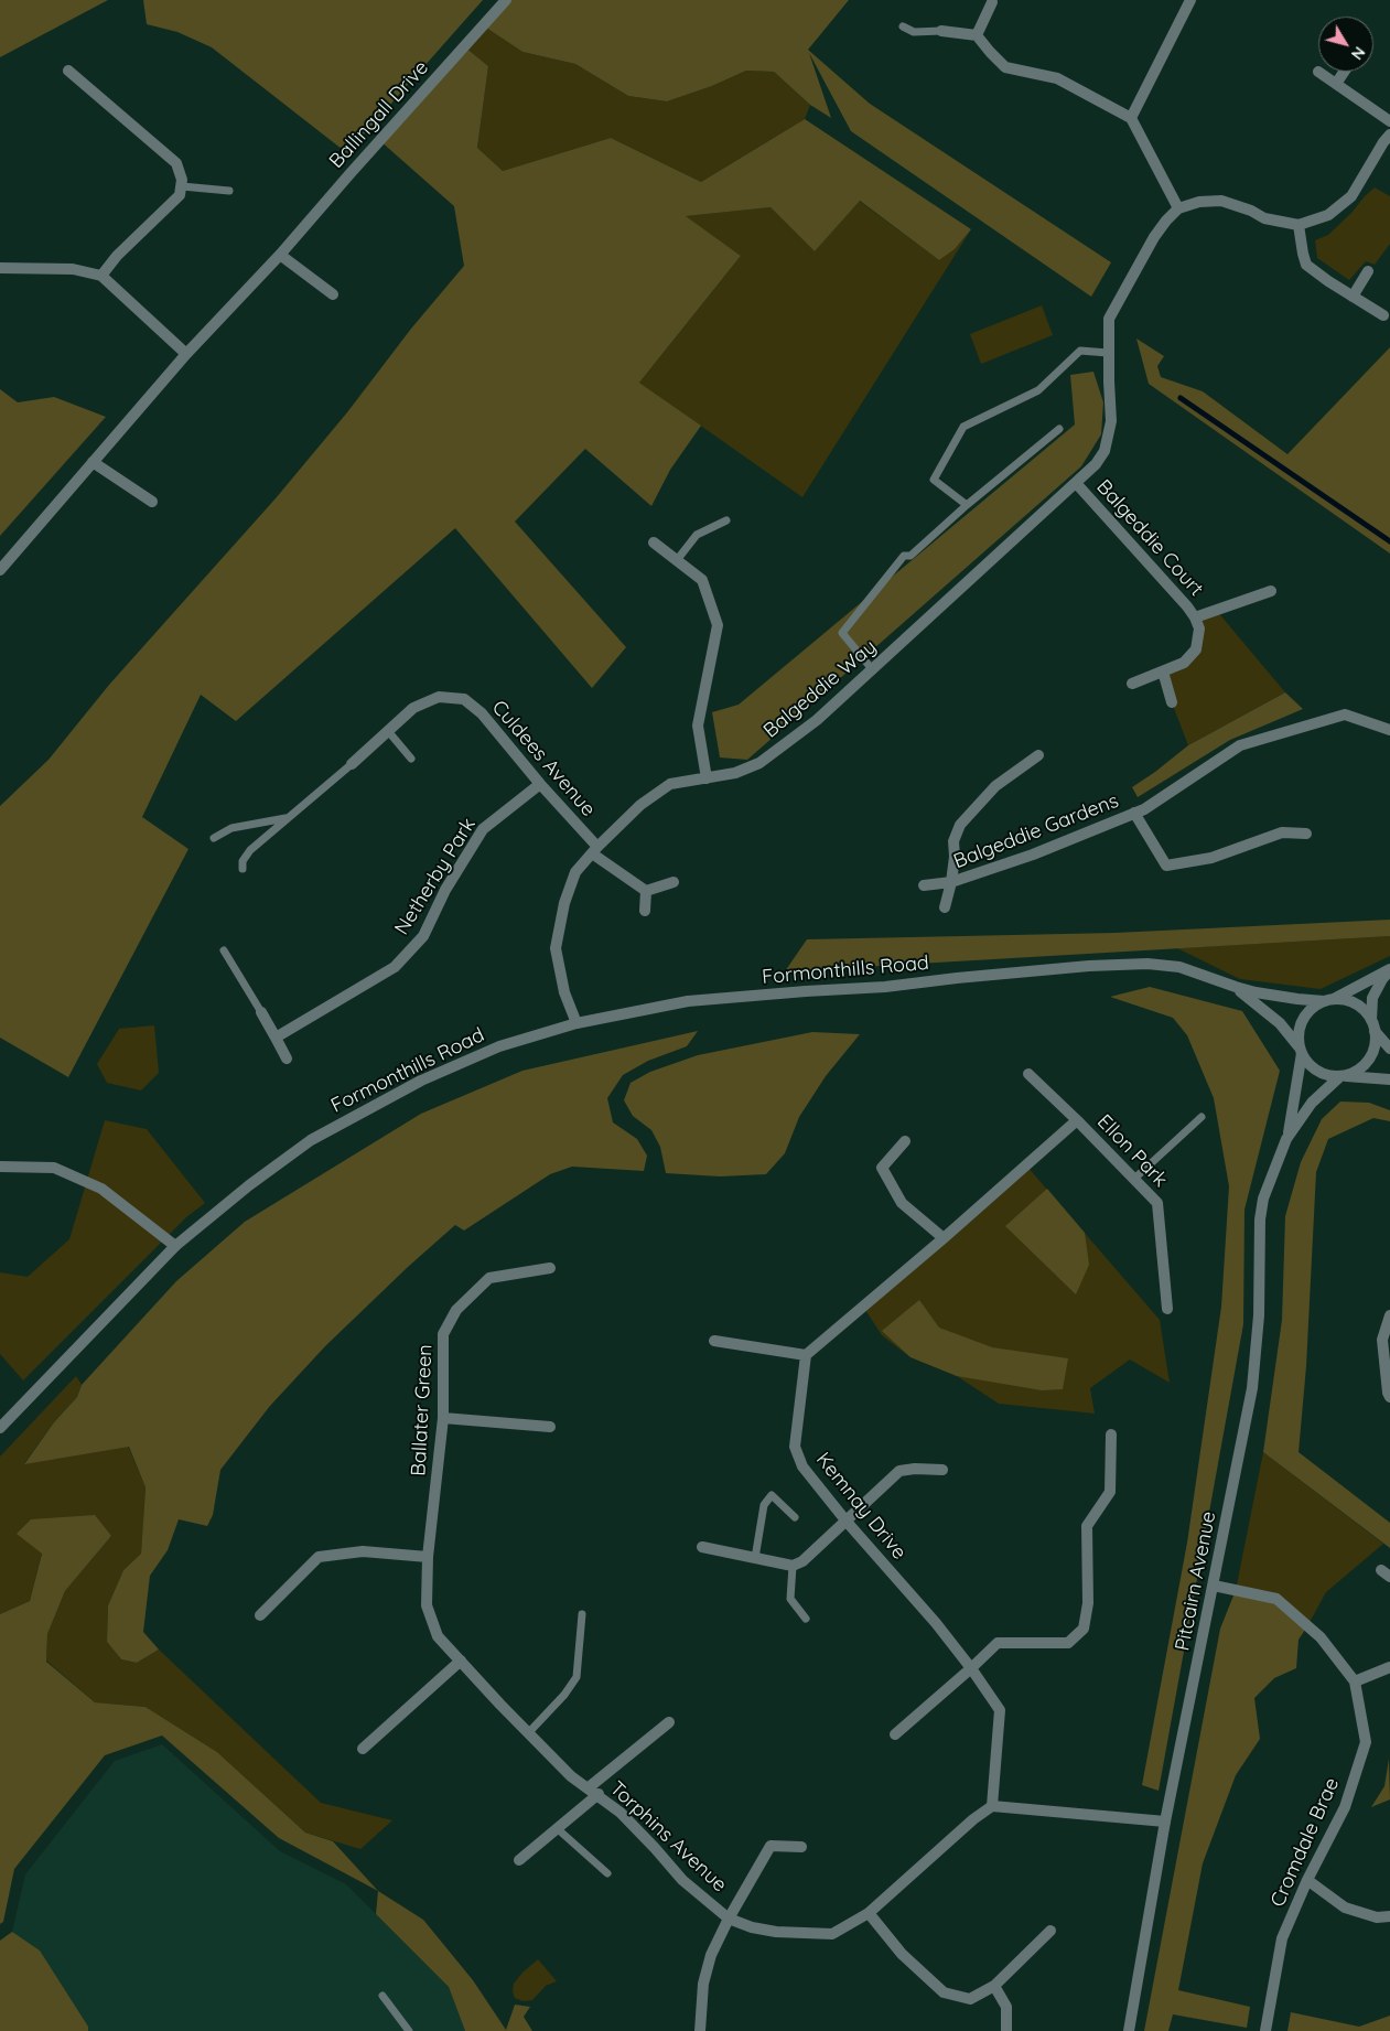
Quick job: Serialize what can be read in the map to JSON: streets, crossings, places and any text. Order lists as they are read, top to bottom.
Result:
{
  "streets": {
    "street": [
      "Ballingall Drive",
      "Balgeddie Court",
      "Balgeddie Way",
      "Culdees Avenue",
      "Balgeddie Gardens",
      "Netherby Park",
      "Formonthills Road",
      "Ellon Park",
      "Ballater Green",
      "Kemnay Drive",
      "Pitcairn Avenue",
      "Torphins Avenue",
      "Cromdale Brae"
    ]
  },
  "crossings": [
    ["Balgeddie Court", "Balgeddie Way"],
    ["Balgeddie Way", "Culdees Avenue"],
    ["Balgeddie Way", "Formonthills Road"],
    ["Culdees Avenue", "Netherby Park"],
    ["Formonthills Road", "Pitcairn Avenue"],
    ["Ballater Green", "Torphins Avenue"],
    ["Kemnay Drive", "Torphins Avenue"],
    ["Pitcairn Avenue", "Cromdale Brae"]
  ],
  "north": "bottom right"
}
